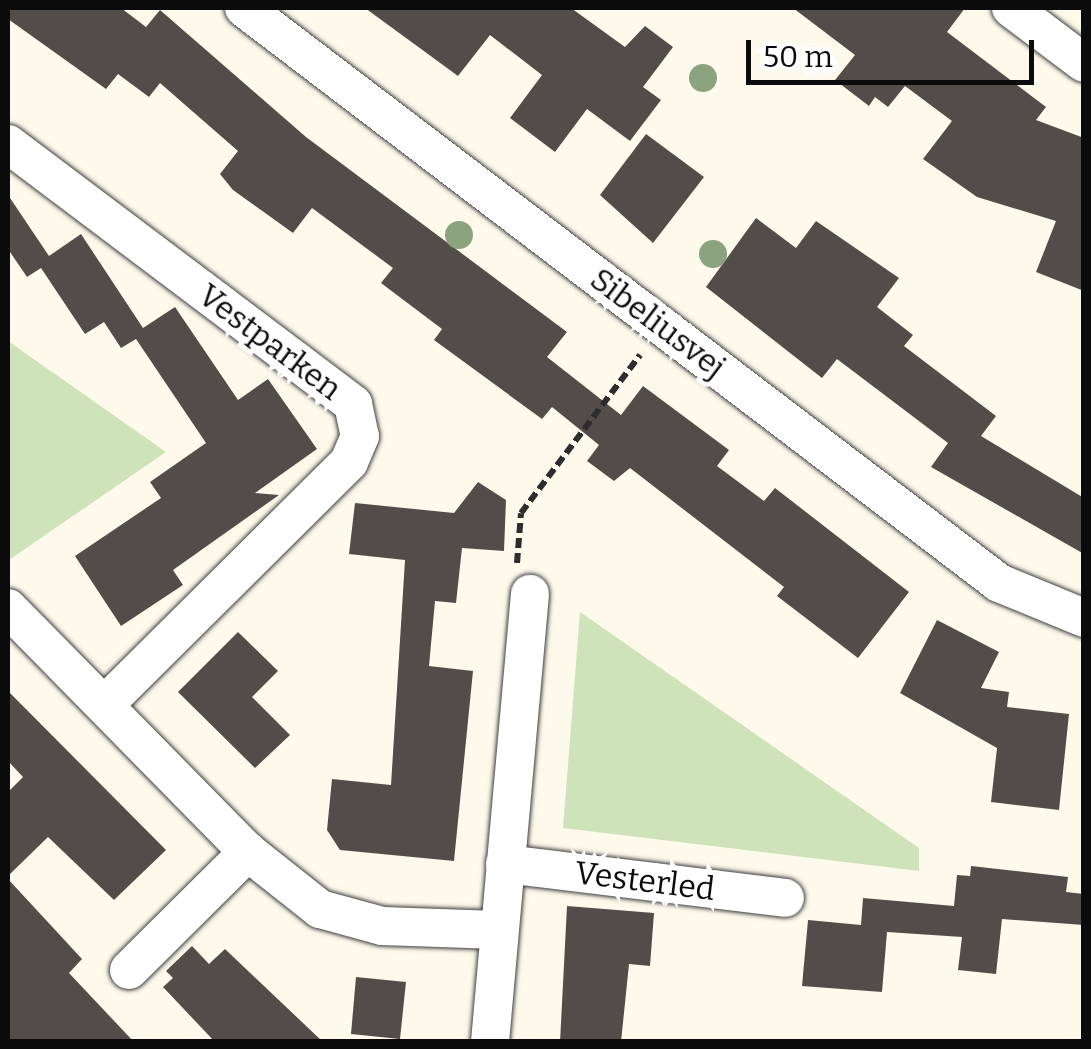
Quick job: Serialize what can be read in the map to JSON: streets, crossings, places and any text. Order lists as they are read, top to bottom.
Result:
{
  "streets": {
    "street": ["Sibeliusvej", "Vestparken", "Vesterled"]
  },
  "scale_bar": "50 m"
}
